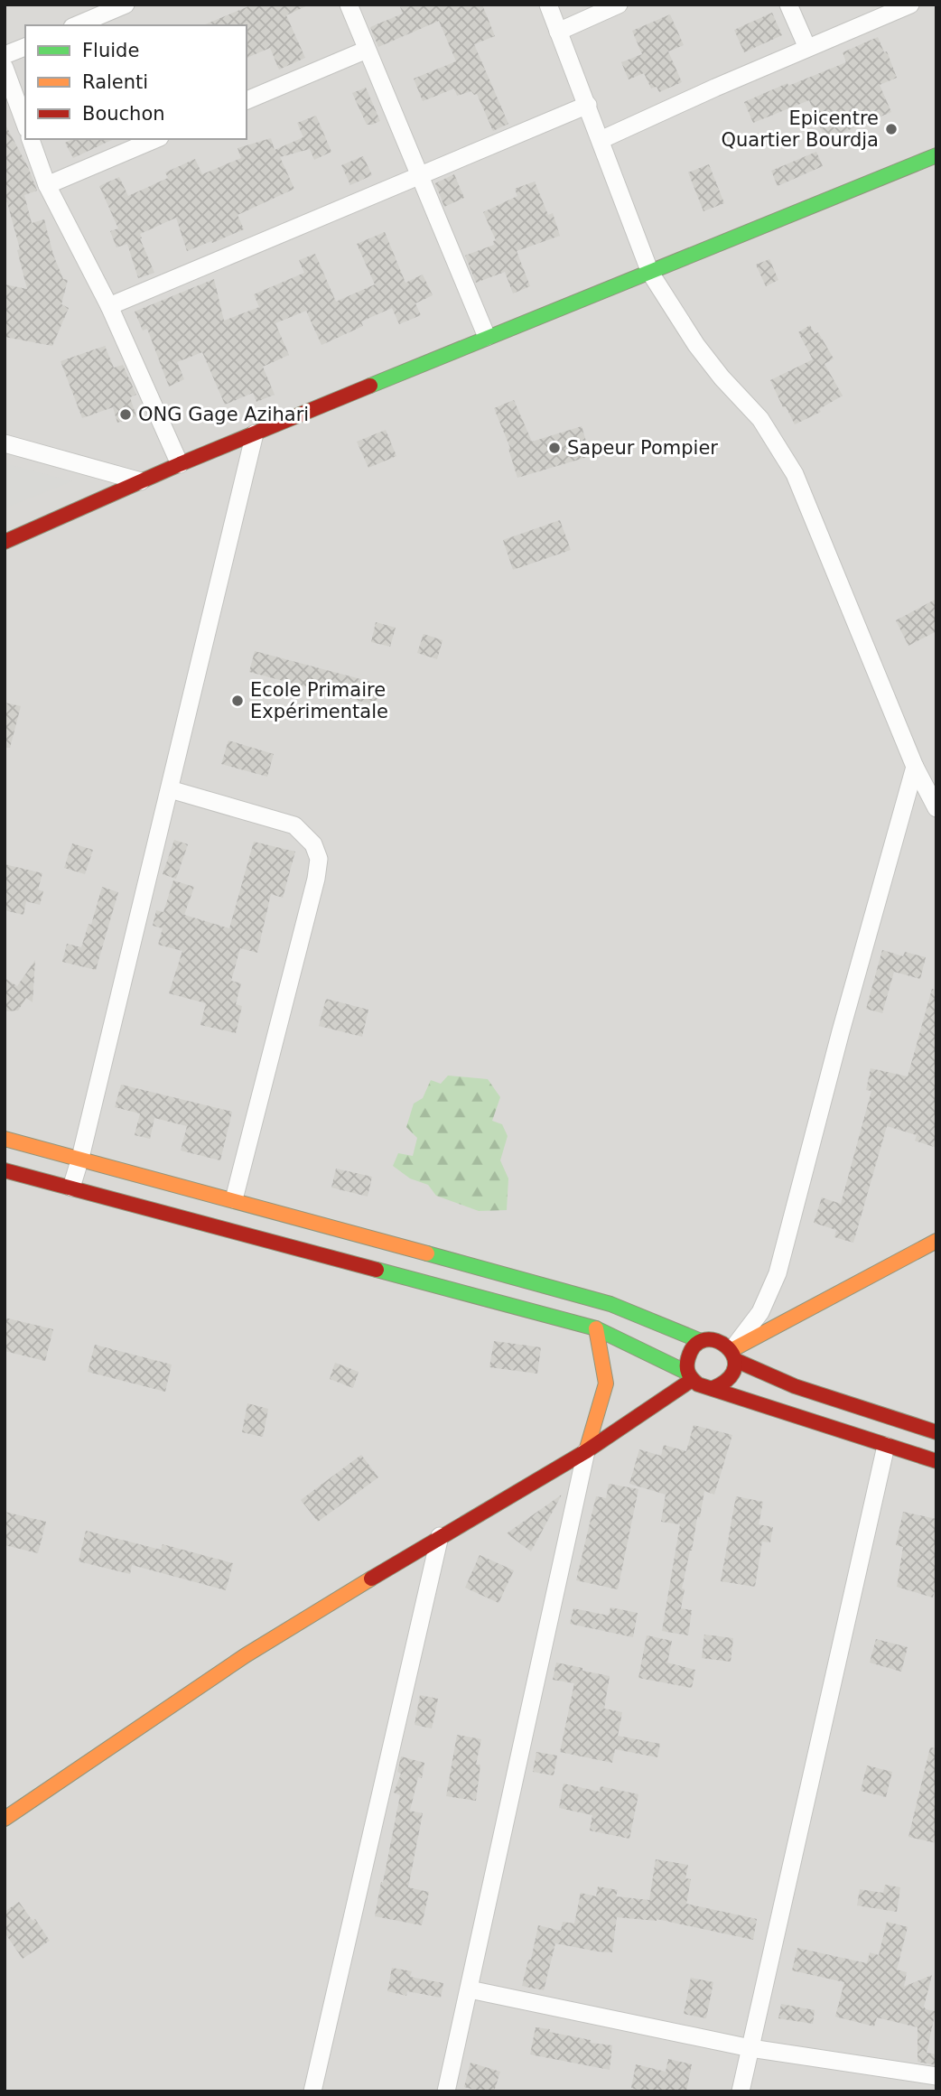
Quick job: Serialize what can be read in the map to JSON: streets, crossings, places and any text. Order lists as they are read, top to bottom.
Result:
{
  "places": [
    "Epicentre Quartier Bourdja",
    "ONG Gage Azihari",
    "Sapeur Pompier",
    "Ecole Primaire Expérimentale"
  ],
  "legend": ["Fluide", "Ralenti", "Bouchon"]
}
